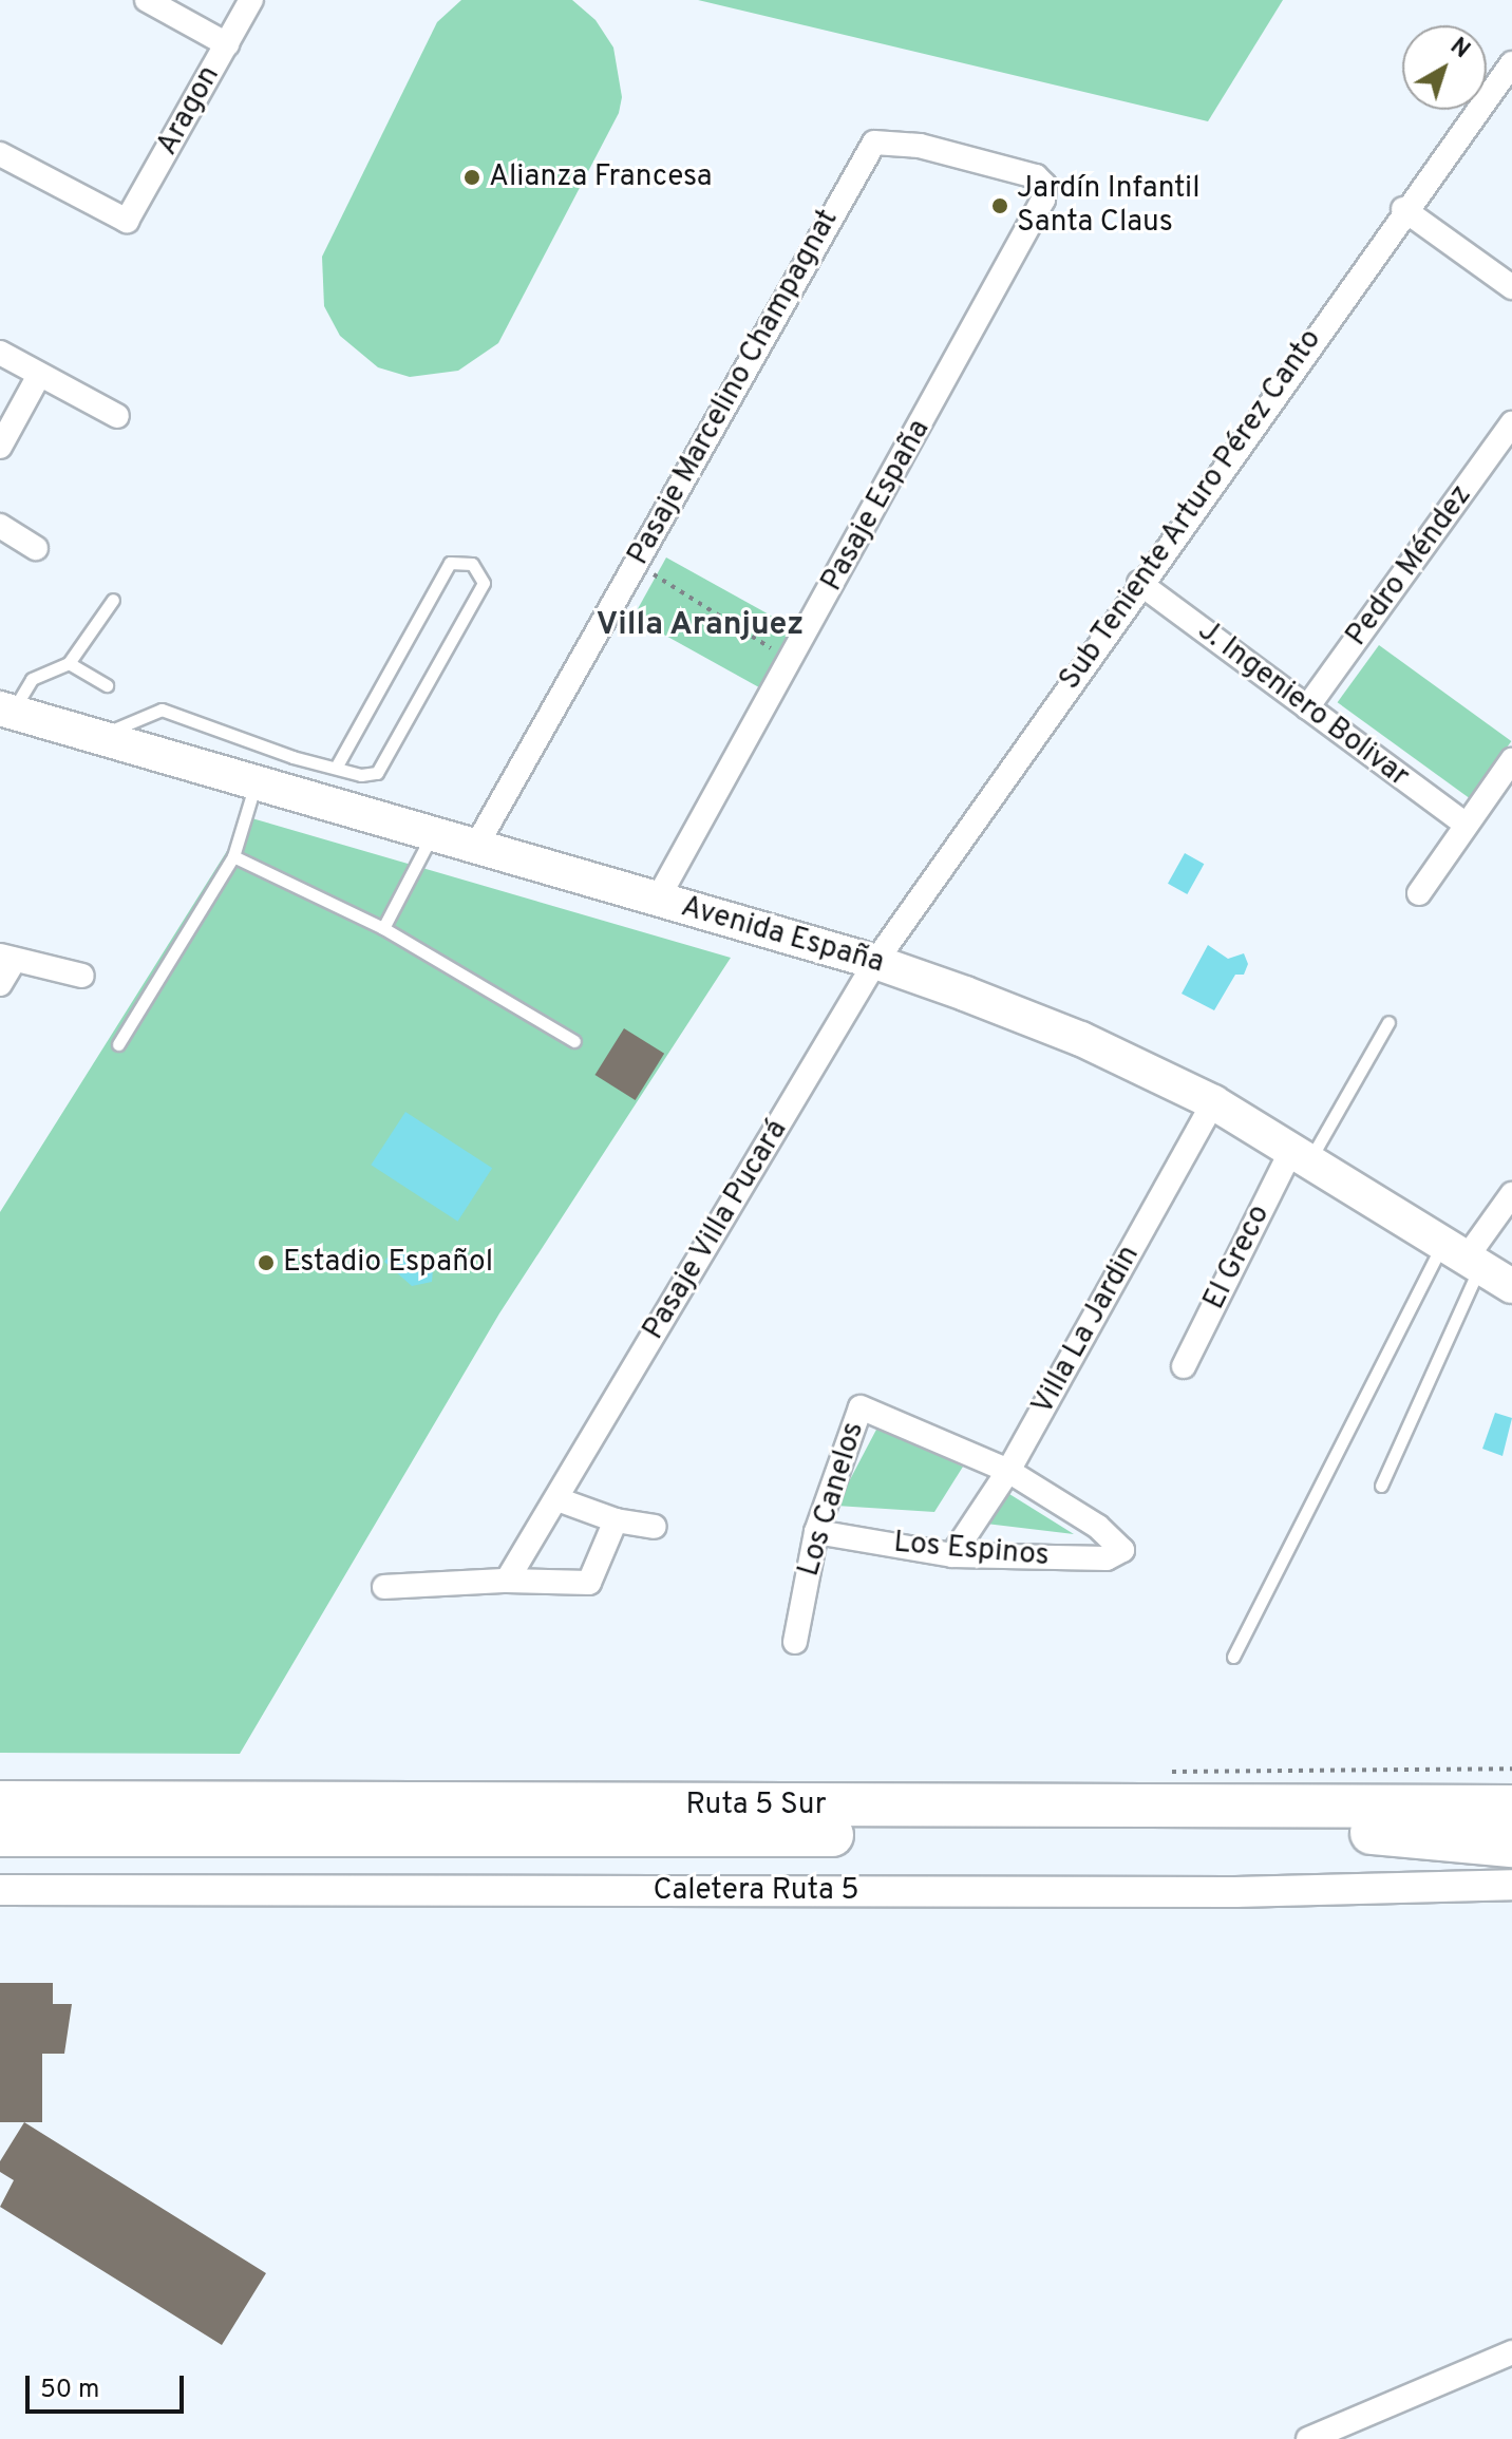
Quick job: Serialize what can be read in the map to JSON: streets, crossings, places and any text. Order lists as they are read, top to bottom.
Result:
{
  "streets": {
    "highway": ["Ruta 5 Sur"],
    "main road": ["Avenida España"],
    "street": [
      "Aragon",
      "Pasaje Marcelino Champagnat",
      "Pasaje España",
      "Sub Teniente Arturo Pérez Canto",
      "Pedro Méndez",
      "J. Ingeniero Bolivar",
      "Pasaje Villa Pucará",
      "El Greco",
      "Villa La Jardin",
      "Los Canelos",
      "Los Espinos",
      "Caletera Ruta 5"
    ]
  },
  "crossings": [
    ["Pasaje Marcelino Champagnat", "Pasaje España"],
    ["Pasaje Marcelino Champagnat", "Avenida España"],
    ["Pasaje España", "Avenida España"],
    ["Sub Teniente Arturo Pérez Canto", "J. Ingeniero Bolivar"],
    ["Sub Teniente Arturo Pérez Canto", "Avenida España"],
    ["Sub Teniente Arturo Pérez Canto", "Pasaje Villa Pucará"],
    ["Pedro Méndez", "J. Ingeniero Bolivar"],
    ["Avenida España", "Pasaje Villa Pucará"],
    ["Avenida España", "El Greco"],
    ["Avenida España", "Villa La Jardin"],
    ["Villa La Jardin", "Los Canelos"],
    ["Villa La Jardin", "Los Espinos"],
    ["Los Canelos", "Los Espinos"]
  ],
  "districts": ["Villa Aranjuez"],
  "places": ["Alianza Francesa", "Jardín Infantil Santa Claus", "Estadio Español"],
  "scale_bar": "50 m",
  "north": "top right"
}
